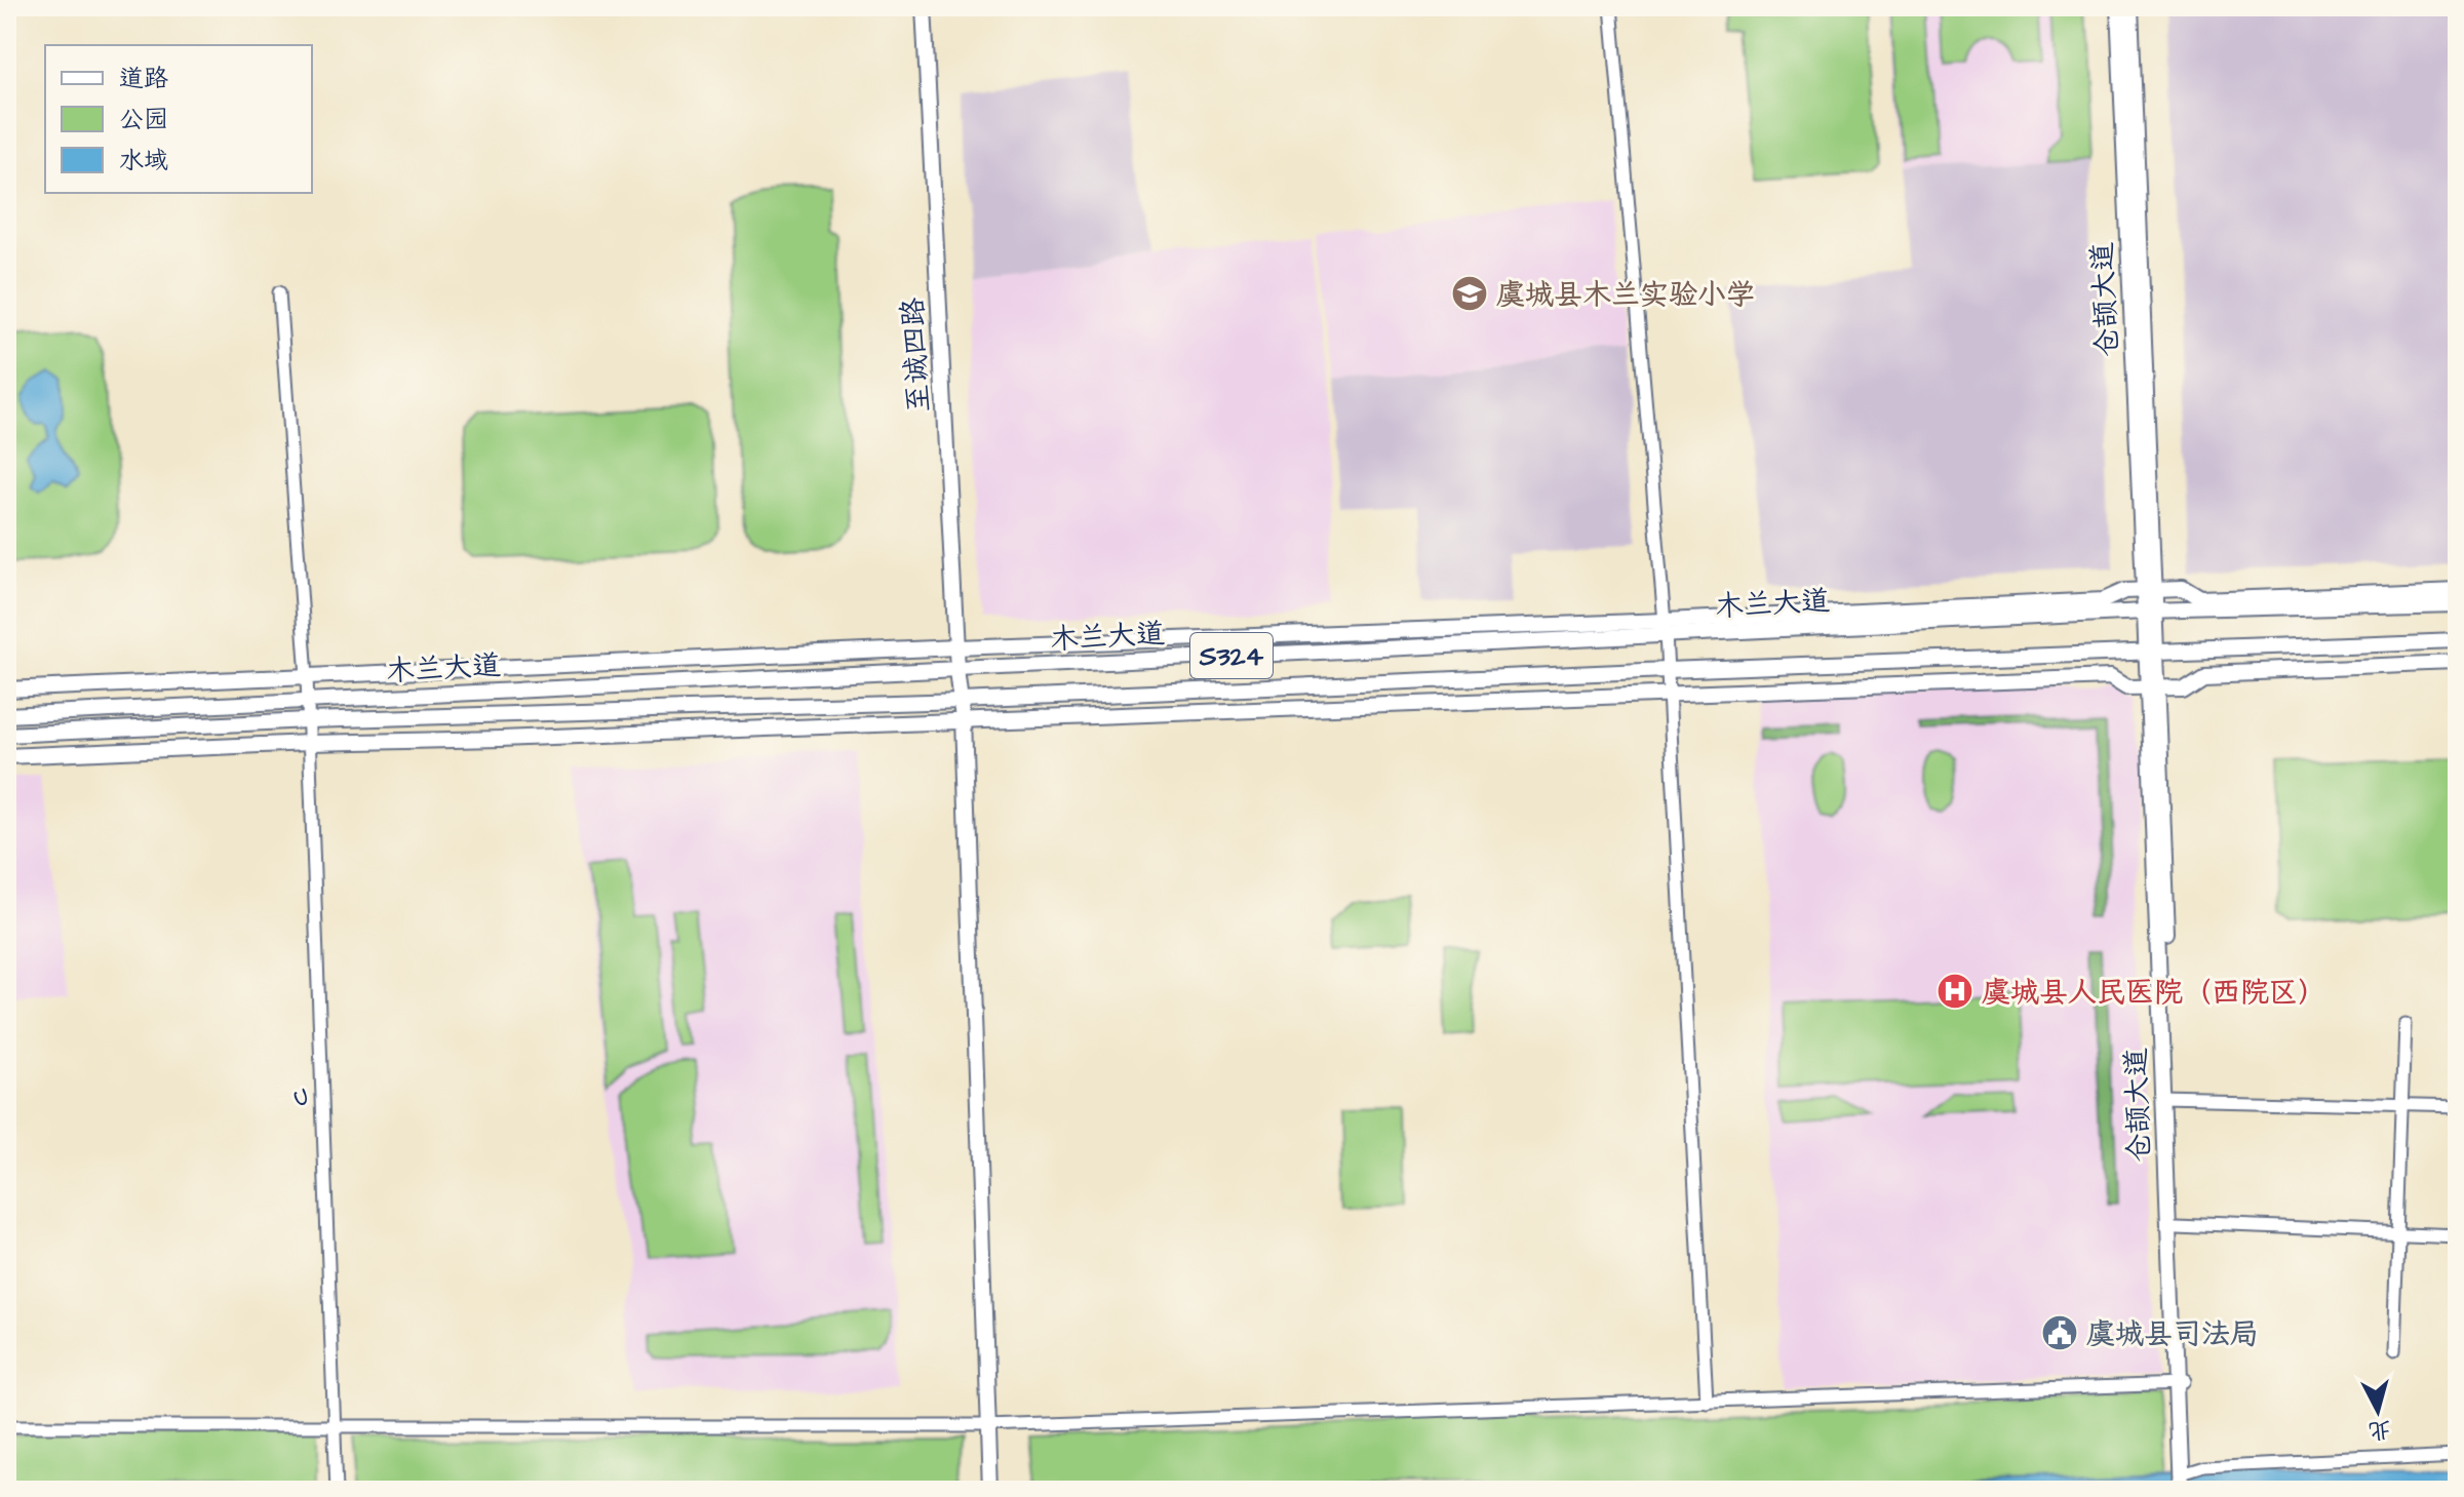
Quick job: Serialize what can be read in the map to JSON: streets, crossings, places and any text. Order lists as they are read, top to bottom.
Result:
{
  "streets": {
    "main road": [
      "仓颉大道",
      "至诚四路",
      "木兰大道",
      "S324"
    ],
    "street": ["c"]
  },
  "crossings": [
    ["仓颉大道", "木兰大道"],
    ["至诚四路", "木兰大道"],
    ["木兰大道", "c"]
  ],
  "places": {
    "school or university": ["虞城县木兰实验小学"],
    "hospital": ["虞城县人民医院（西院区）"],
    "public building": ["虞城县司法局"]
  },
  "legend": ["道路", "公园", "水域"],
  "north": "bottom"
}
